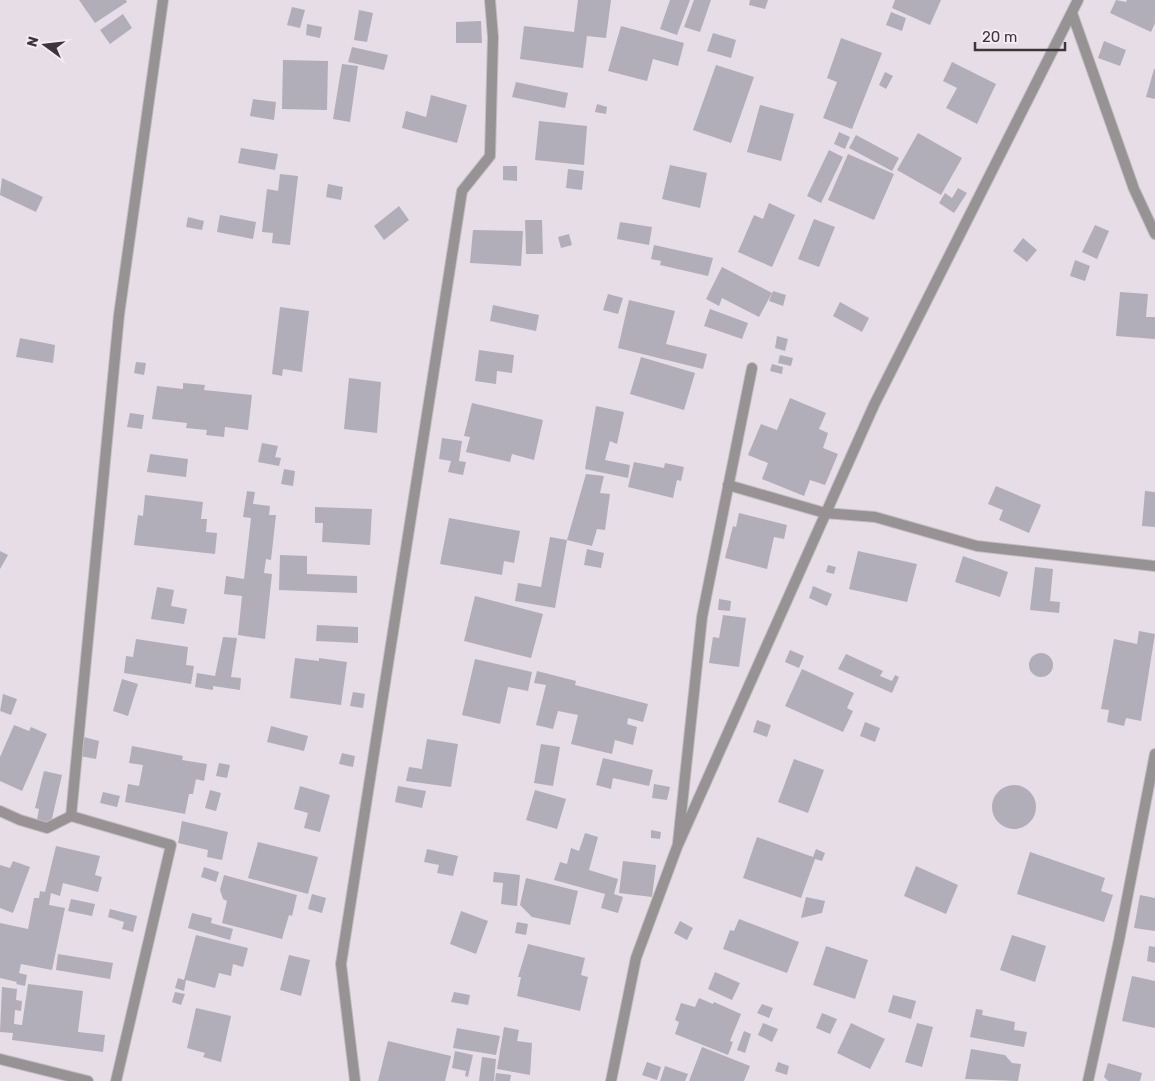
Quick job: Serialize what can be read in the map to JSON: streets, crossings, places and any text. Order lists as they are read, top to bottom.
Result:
{
  "scale_bar": "20 m",
  "north": "left"
}
